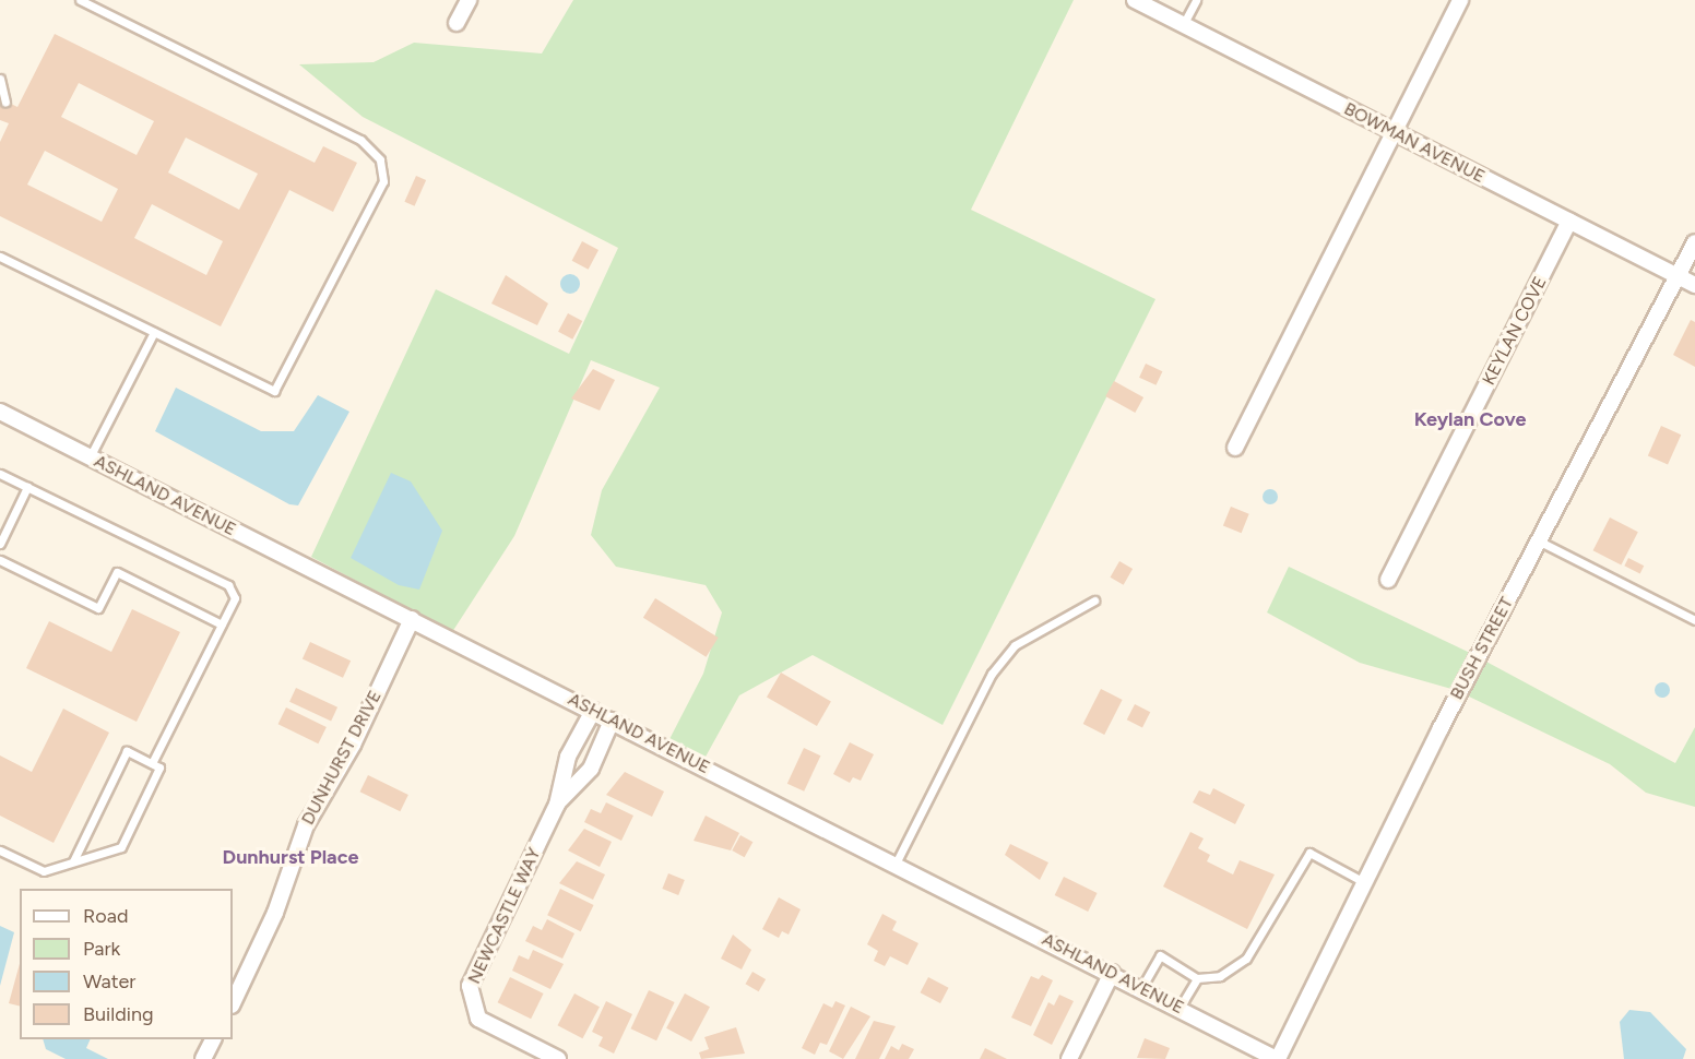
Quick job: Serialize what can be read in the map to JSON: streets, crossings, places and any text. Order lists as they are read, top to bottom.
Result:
{
  "streets": {
    "street": [
      "BOWMAN AVENUE",
      "KEYLAN COVE",
      "ASHLAND AVENUE",
      "BUSH STREET",
      "DUNHURST DRIVE",
      "NEWCASTLE WAY"
    ]
  },
  "crossings": [
    ["BOWMAN AVENUE", "KEYLAN COVE"],
    ["BOWMAN AVENUE", "BUSH STREET"],
    ["ASHLAND AVENUE", "BUSH STREET"],
    ["ASHLAND AVENUE", "DUNHURST DRIVE"],
    ["ASHLAND AVENUE", "NEWCASTLE WAY"]
  ],
  "districts": ["Keylan Cove", "Dunhurst Place"],
  "legend": [
    "Road",
    "Park",
    "Water",
    "Building"
  ]
}
